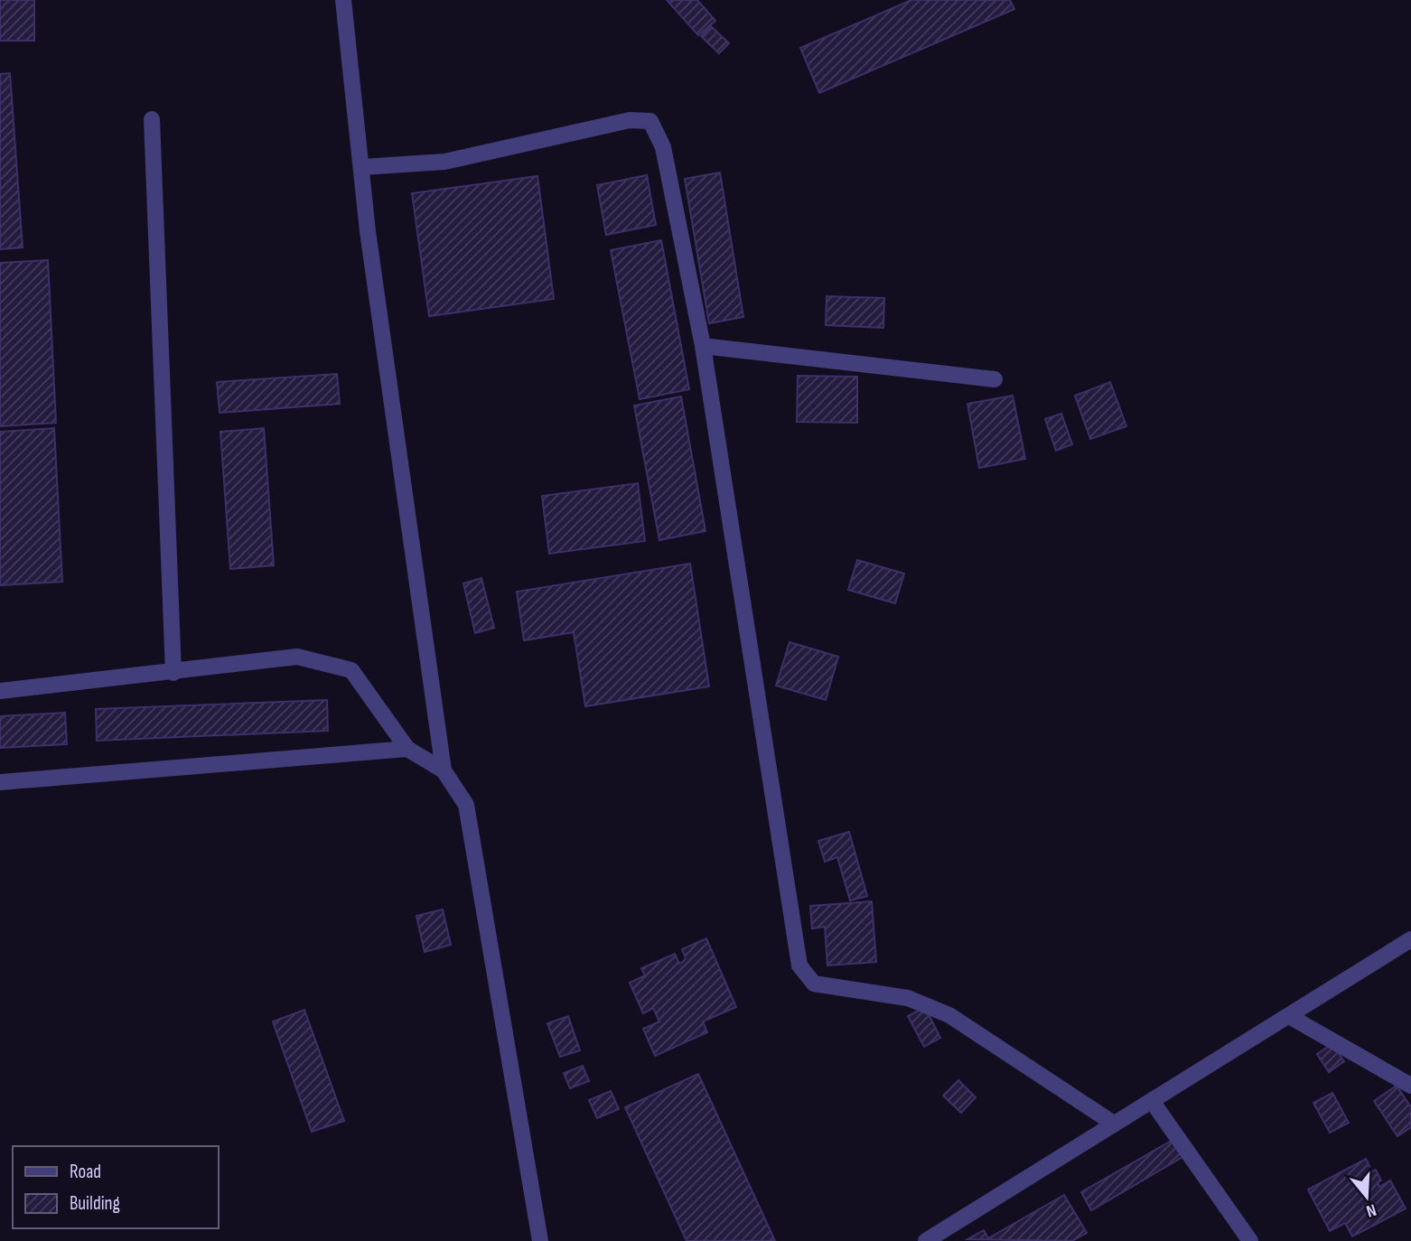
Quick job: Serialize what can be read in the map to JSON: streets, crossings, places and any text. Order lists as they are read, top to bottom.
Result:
{
  "legend": ["Road", "Building"],
  "north": "bottom"
}
